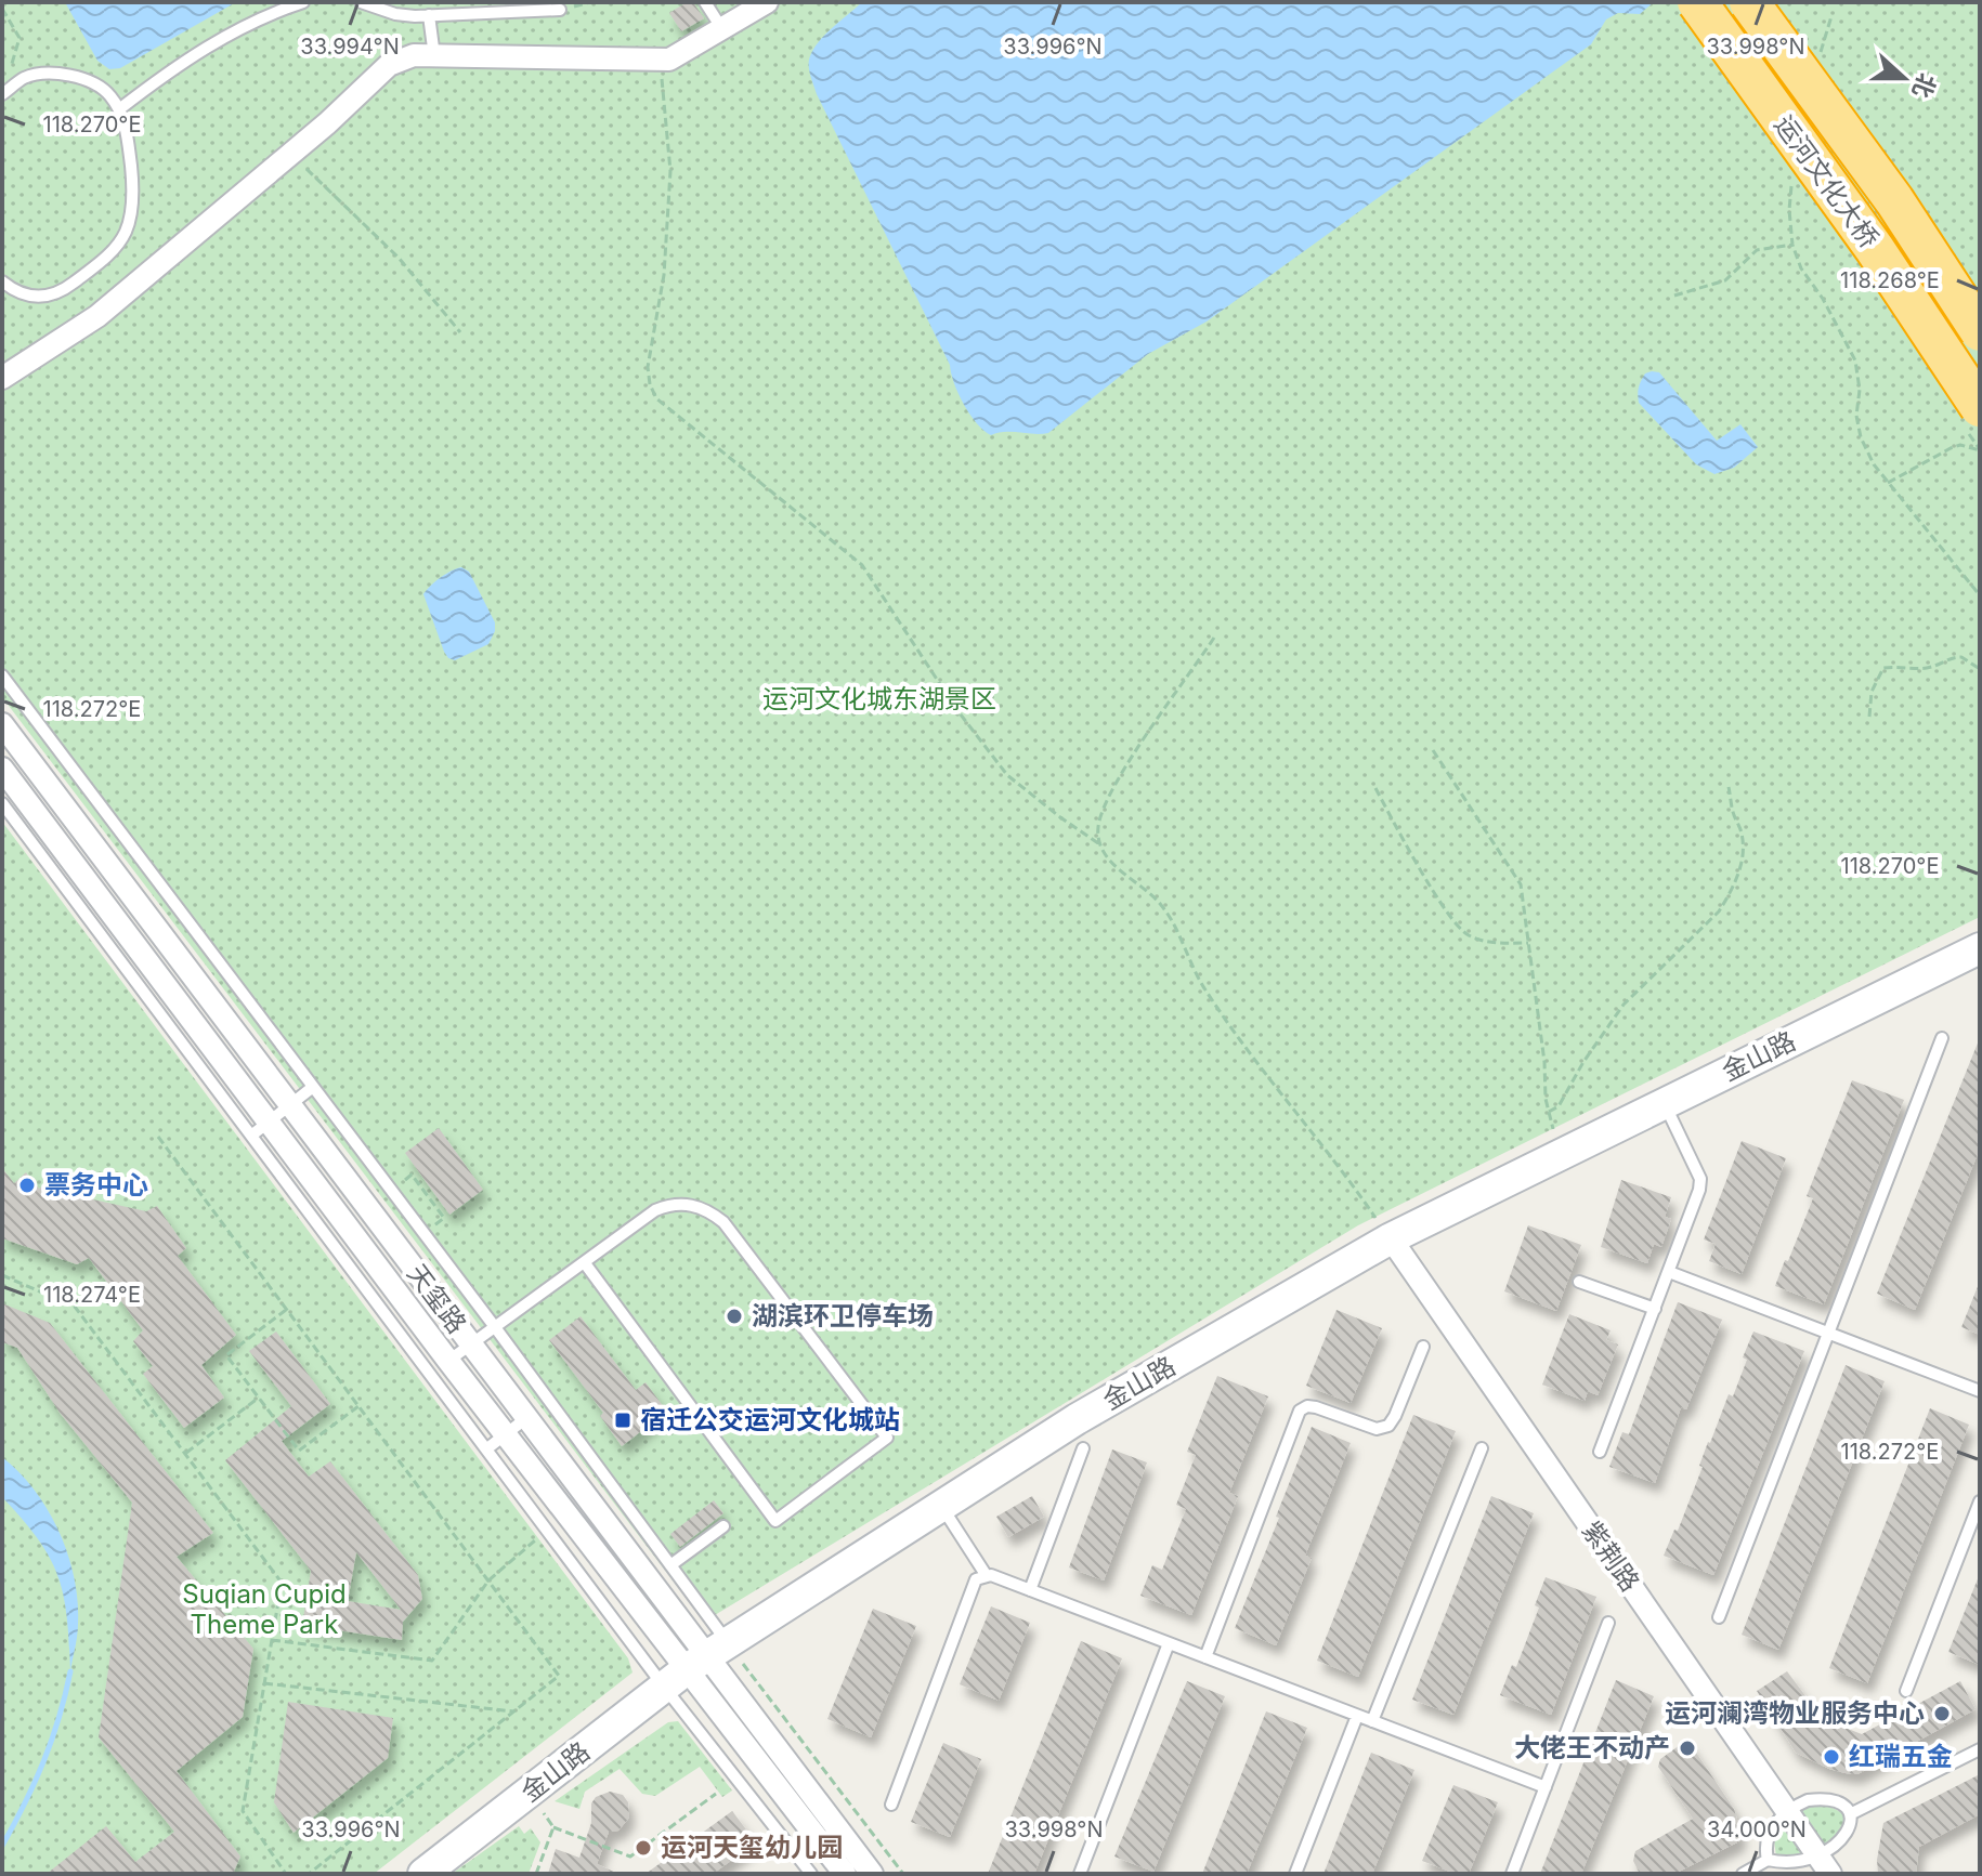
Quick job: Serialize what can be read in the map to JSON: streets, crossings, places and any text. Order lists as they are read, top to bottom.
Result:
{
  "streets": {
    "highway": ["运河文化大桥"],
    "street": ["金山路", "天玺路", "紫荆路"]
  },
  "crossings": [
    ["金山路", "天玺路"],
    ["金山路", "紫荆路"]
  ],
  "parks": ["运河文化城东湖景区", "Suqian Cupid Theme Park"],
  "places": {
    "other": [
      "票务中心",
      "湖滨环卫停车场",
      "运河澜湾物业服务中心",
      "大佬王不动产",
      "红瑞五金",
      "运河天玺幼儿园"
    ],
    "transit": ["宿迁公交运河文化城站"]
  },
  "north": "right",
  "coordinates": [
    "33.996°N",
    "33.994°N",
    "33.998°N",
    "118.270°E",
    "118.268°E",
    "118.272°E",
    "118.274°E",
    "34.000°N"
  ]
}
